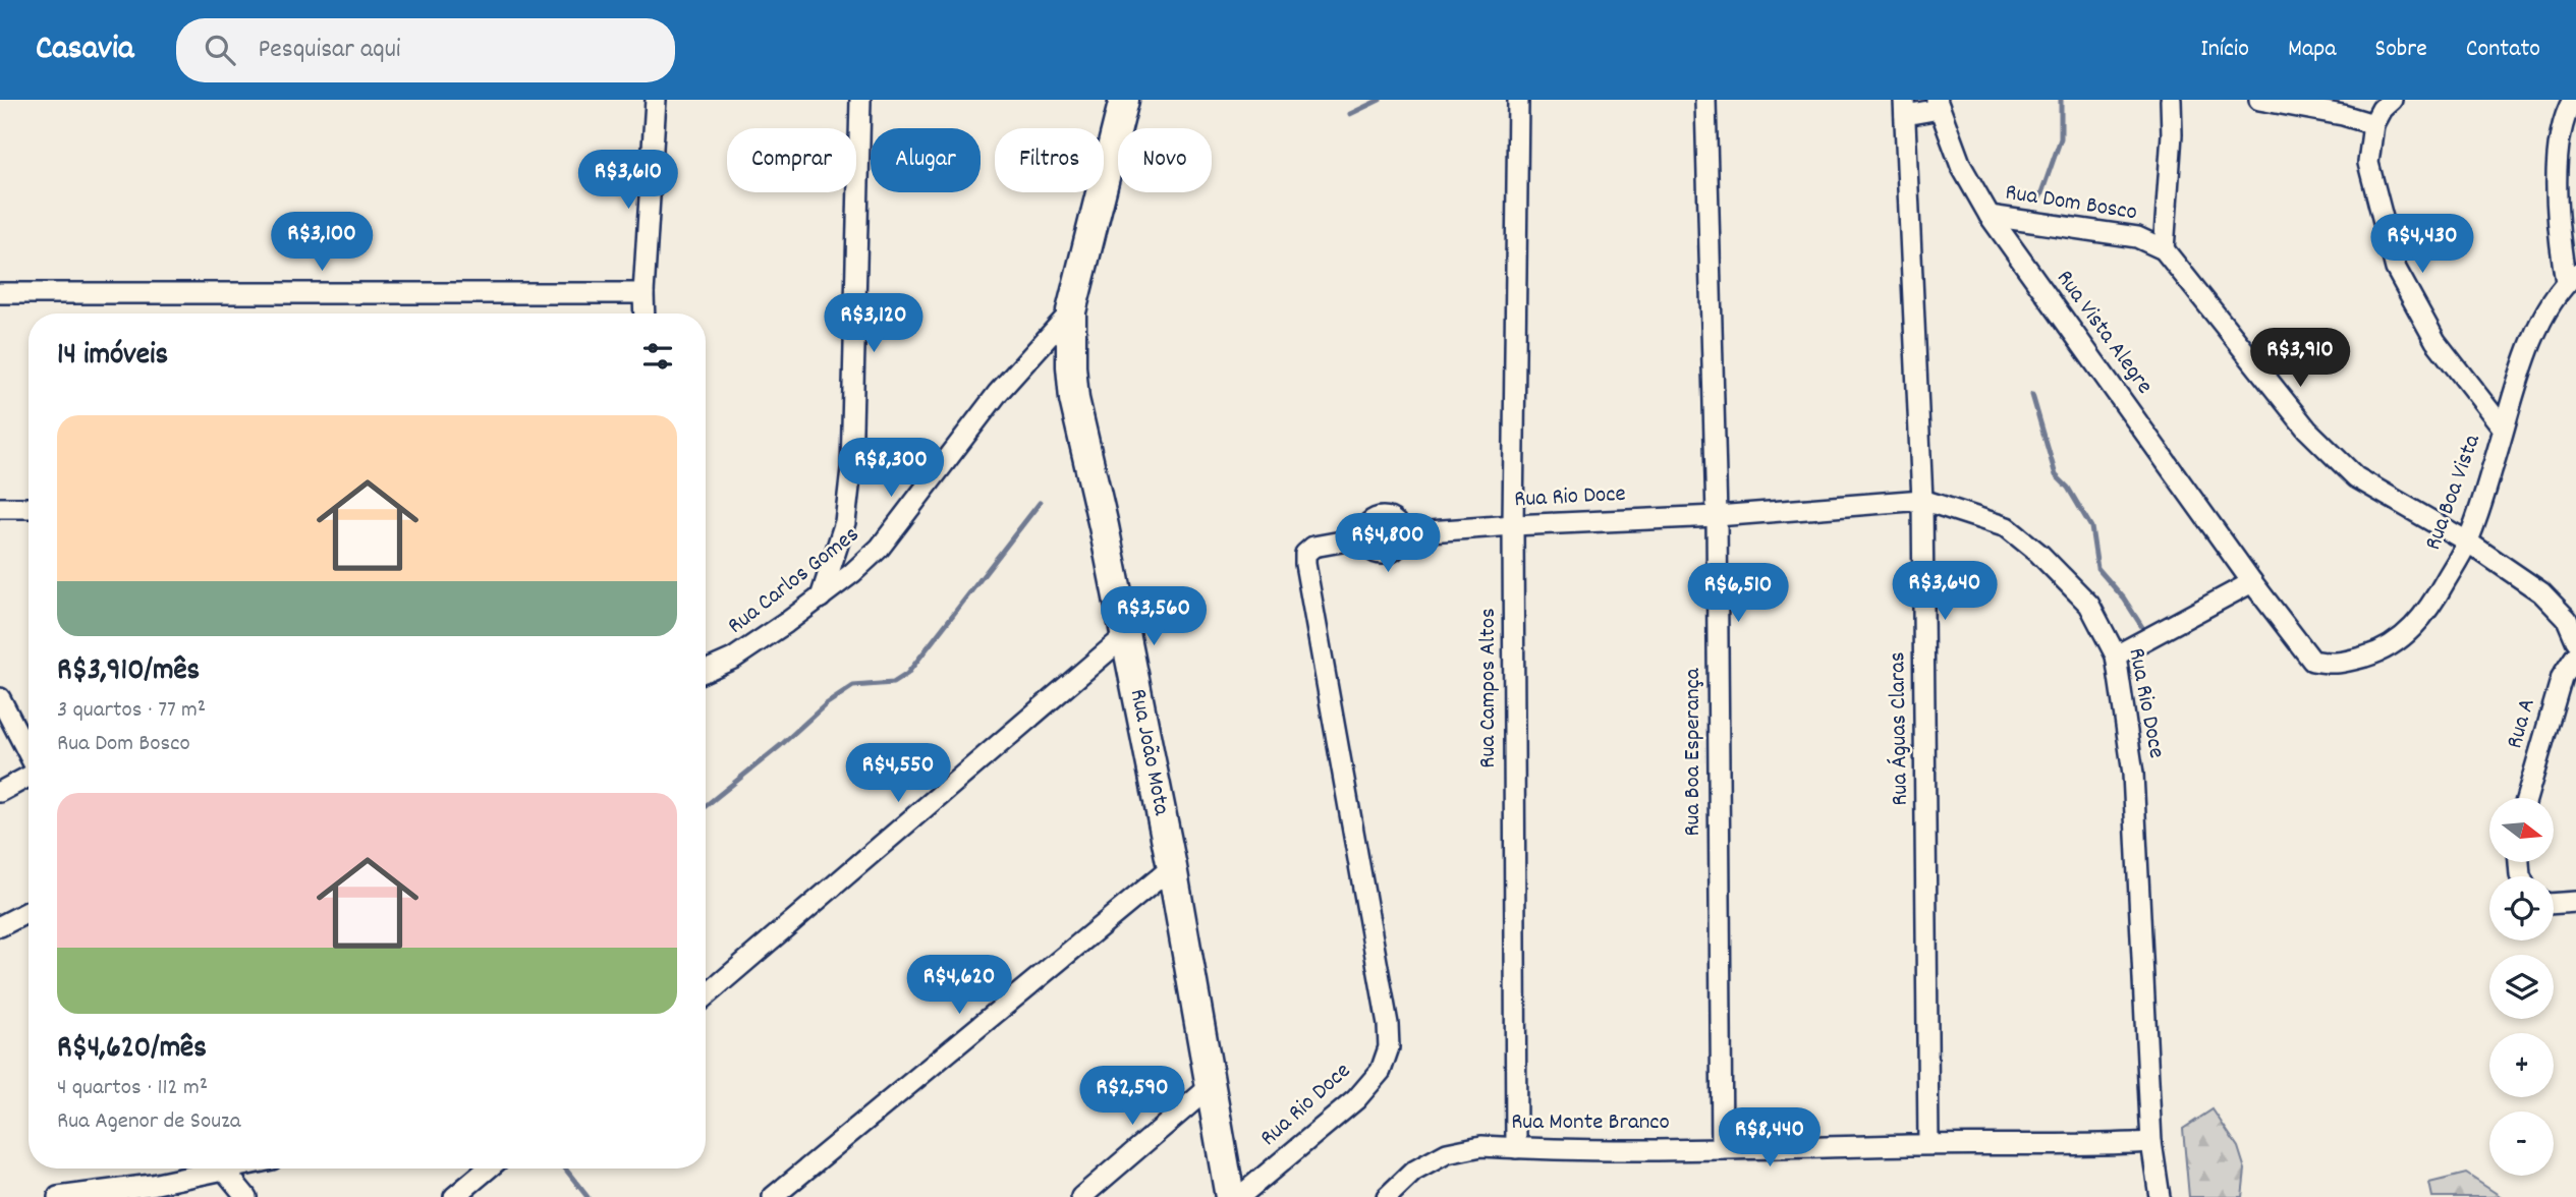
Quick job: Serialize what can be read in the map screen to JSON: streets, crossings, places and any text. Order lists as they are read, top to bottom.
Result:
{
  "streets": {
    "main road": ["Rua João Mota"],
    "street": [
      "Rua Dom Bosco",
      "Rua Vista Alegre",
      "Rua Boa Vista",
      "Rua Rio Doce",
      "Rua Carlos Gomes",
      "Rua Campos Altos",
      "Rua A",
      "Rua Águas Claras",
      "Rua Boa Esperança",
      "Rua Monte Branco"
    ]
  },
  "crossings": [
    ["Rua Dom Bosco", "Rua Vista Alegre"],
    ["Rua Dom Bosco", "Rua Boa Vista"],
    ["Rua Vista Alegre", "Rua Boa Vista"],
    ["Rua Rio Doce", "Rua Campos Altos"],
    ["Rua Rio Doce", "Rua Águas Claras"],
    ["Rua Rio Doce", "Rua Boa Esperança"],
    ["Rua Rio Doce", "Rua Monte Branco"],
    ["Rua Carlos Gomes", "Rua João Mota"],
    ["Rua Campos Altos", "Rua Monte Branco"],
    ["Rua Águas Claras", "Rua Monte Branco"],
    ["Rua Boa Esperança", "Rua Monte Branco"]
  ],
  "north": "right",
  "page": {
    "header": "Casavia",
    "search": "Pesquisar aqui",
    "nav": [
      "Início",
      "Mapa",
      "Sobre",
      "Contato"
    ],
    "chip": [
      "Comprar",
      "Alugar",
      "Filtros",
      "Novo"
    ],
    "price": [
      "R$3,610",
      "R$3,100",
      "R$4,430",
      "R$3,120",
      "R$3,910",
      "R$8,300",
      "R$4,800",
      "R$3,640",
      "R$6,510",
      "R$3,560",
      "R$4,550",
      "R$4,620",
      "R$2,590",
      "R$8,440"
    ],
    "heading": "14 imóveis",
    "list": [
      {
        "name": "R$3,910/mês",
        "note": "3 quartos · 77 m² · Rua Dom Bosco"
      },
      {
        "name": "R$4,620/mês",
        "note": "4 quartos · 112 m² · Rua Agenor de Souza"
      }
    ],
    "map_buttons": ["+", "−"]
  }
}
